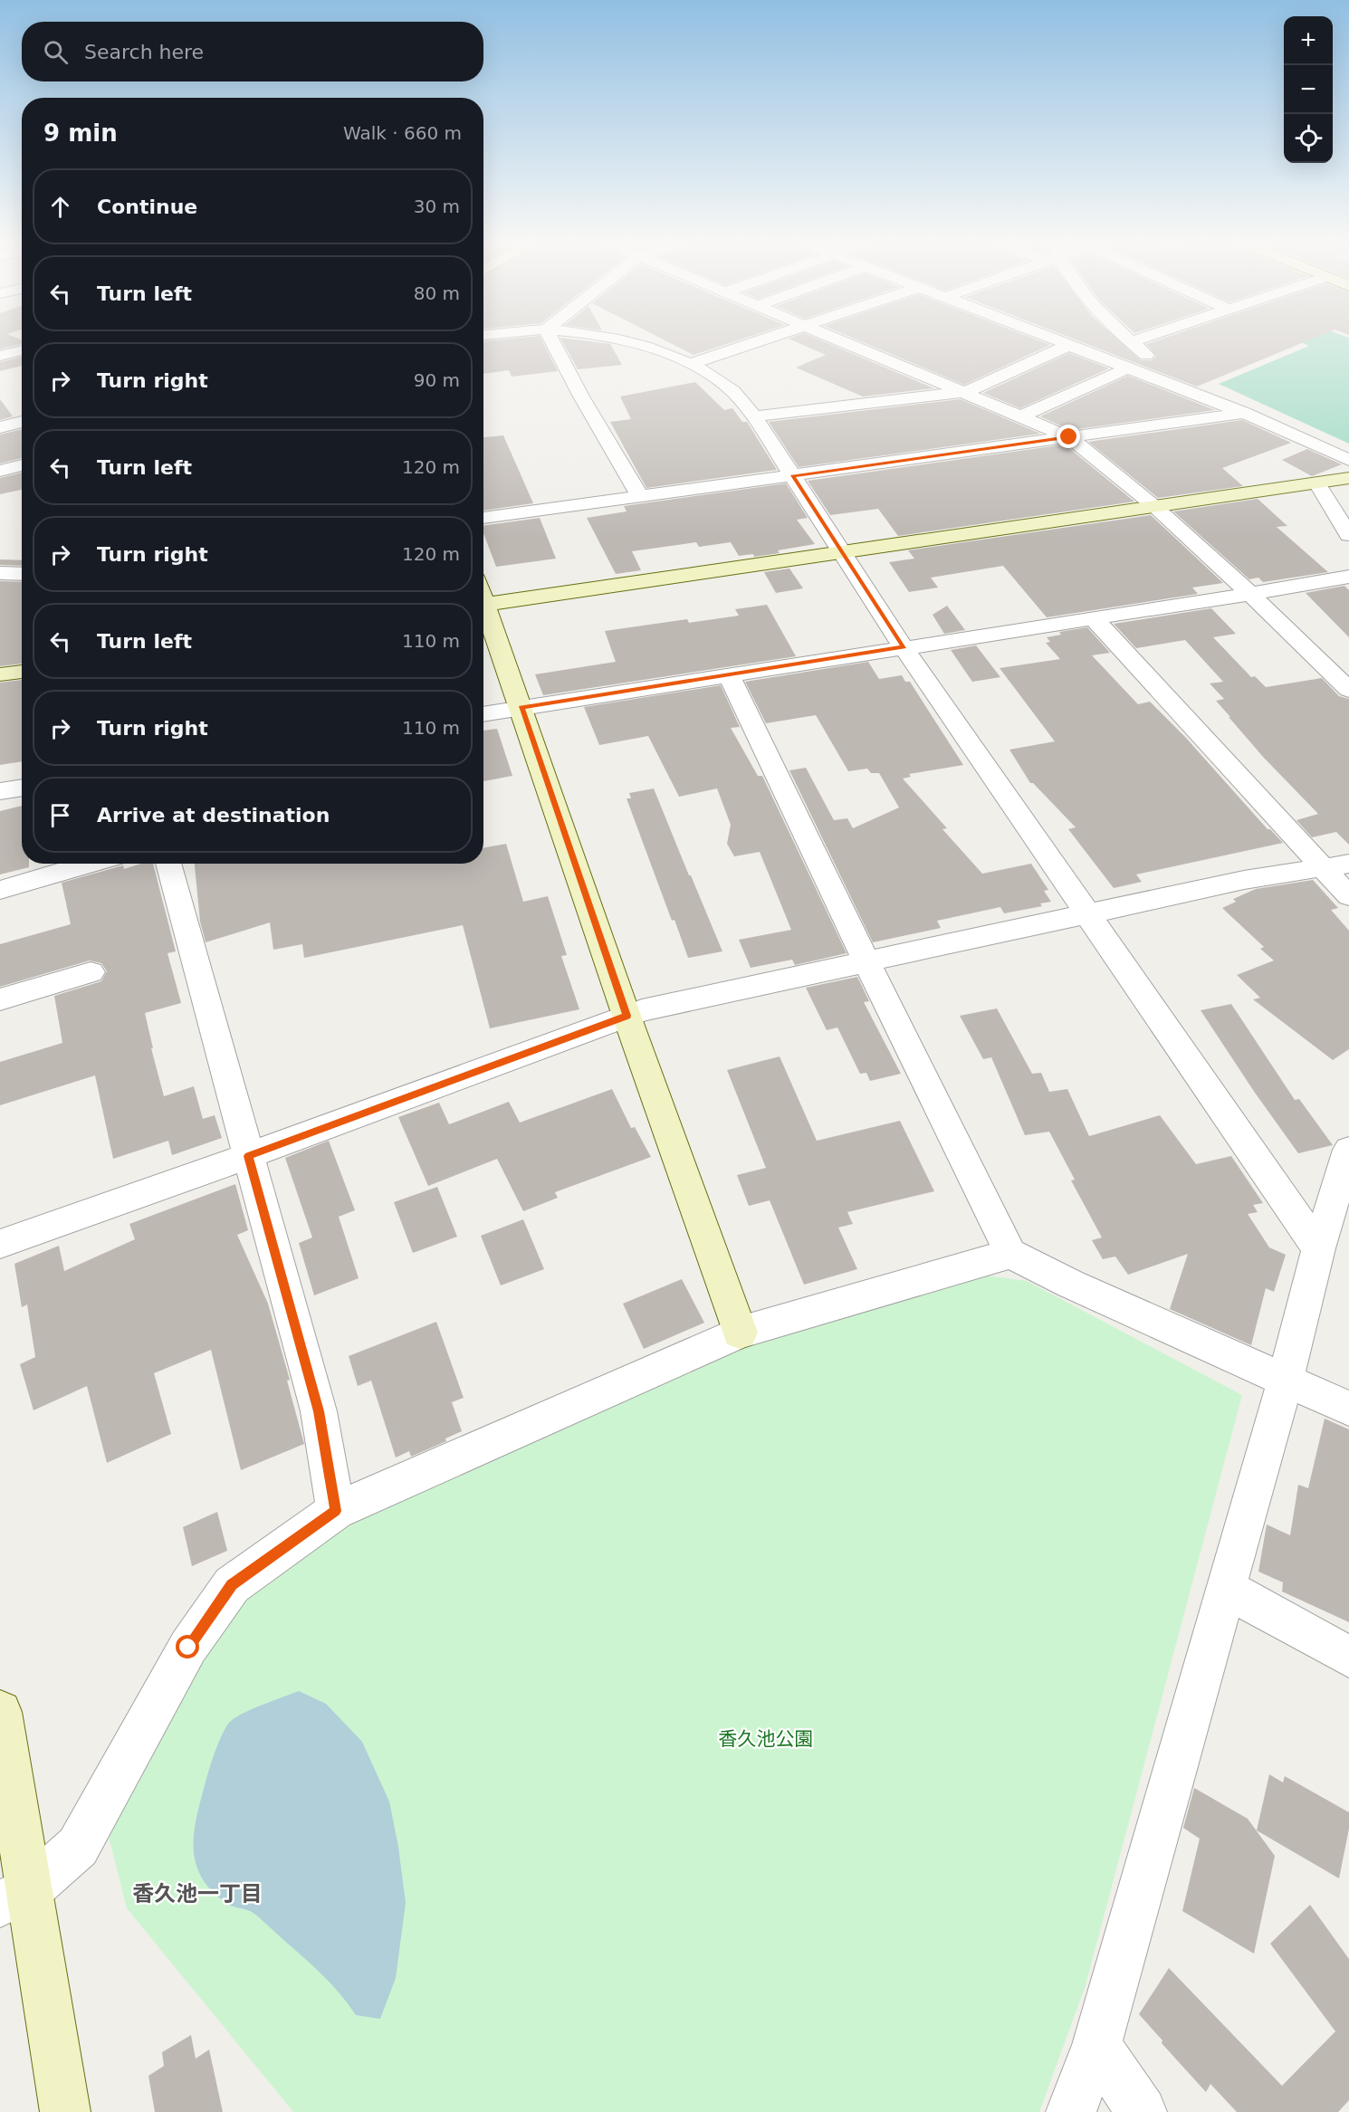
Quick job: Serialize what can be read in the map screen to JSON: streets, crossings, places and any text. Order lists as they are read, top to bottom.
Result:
{
  "districts": ["香久池一丁目"],
  "parks": ["香久池公園"],
  "page": {
    "map_buttons": ["+", "−"],
    "search": "Search here",
    "heading": ["9 min", "Walk · 660 m"],
    "list": [
      ["Continue", "30 m"],
      ["Turn left", "80 m"],
      ["Turn right", "90 m"],
      ["Turn left", "120 m"],
      ["Turn right", "120 m"],
      ["Turn left", "110 m"],
      ["Turn right", "110 m"],
      "Arrive at destination"
    ]
  }
}
